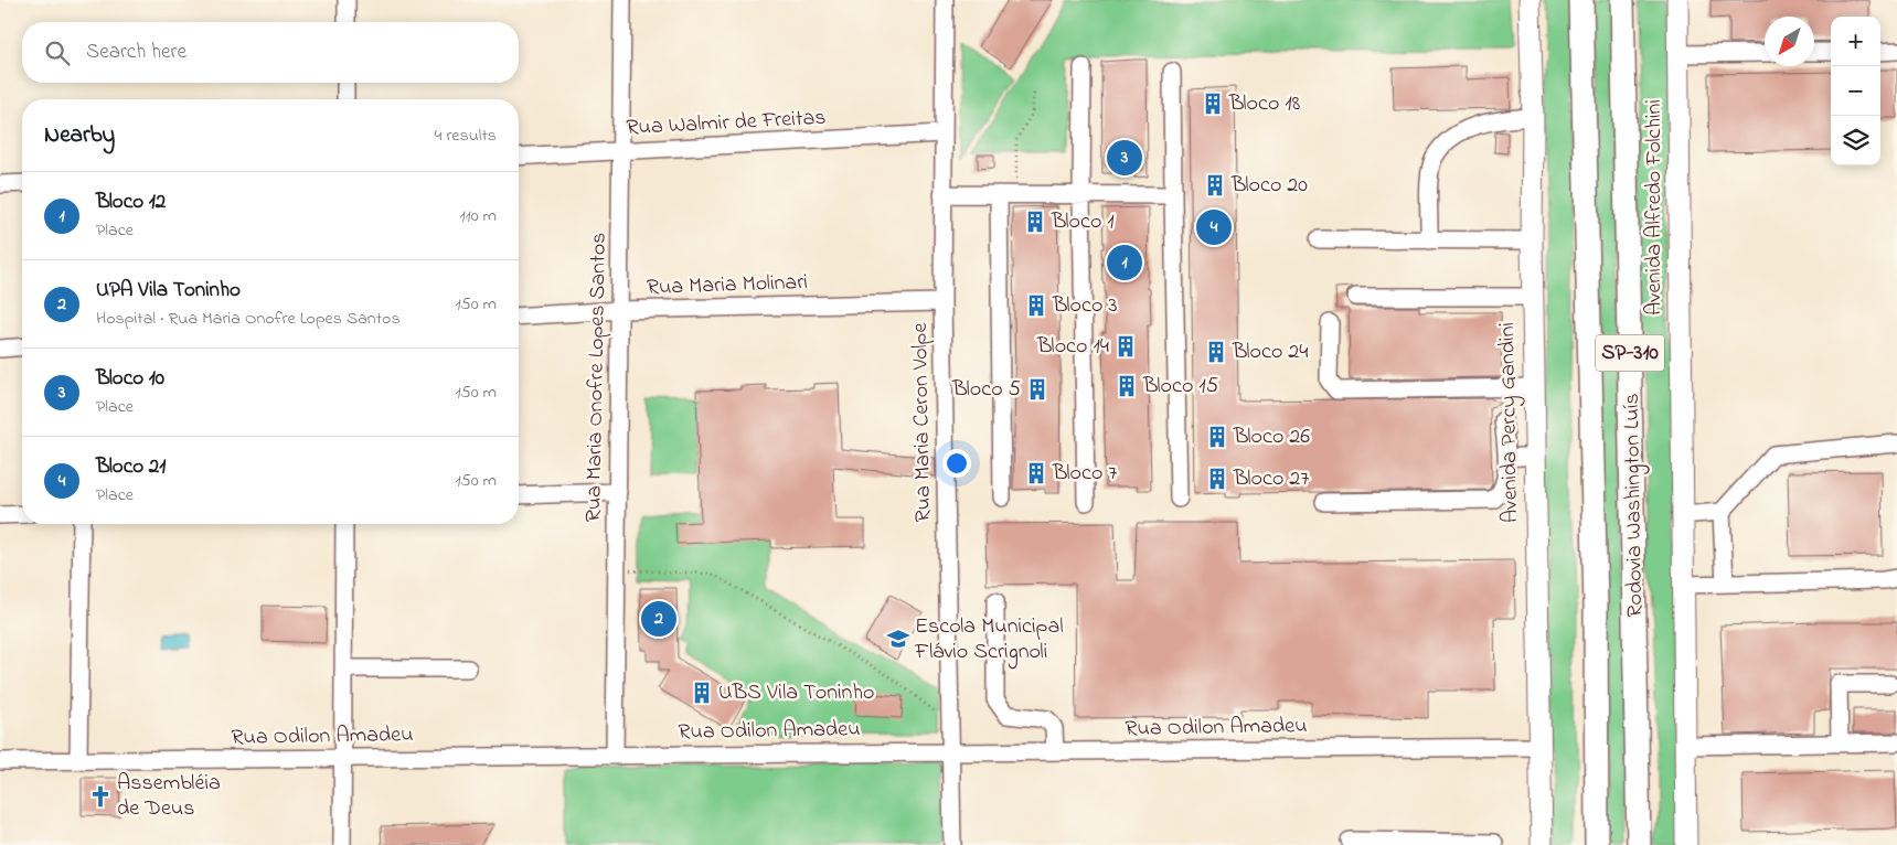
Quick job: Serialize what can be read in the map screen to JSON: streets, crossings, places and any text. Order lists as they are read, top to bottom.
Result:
{
  "streets": {
    "highway": ["SP-310", "Rodovia Washington Luís"],
    "main road": ["Avenida Alfredo Folchini", "Avenida Percy Gandini"],
    "street": [
      "Rua Walmir de Freitas",
      "Rua Maria Molinari",
      "Rua Maria Onofre Lopes Santos",
      "Rua Maria Ceron Volpe",
      "Rua Odilon Amadeu"
    ]
  },
  "crossings": [
    ["Rua Walmir de Freitas", "Rua Maria Onofre Lopes Santos"],
    ["Rua Walmir de Freitas", "Rua Maria Ceron Volpe"],
    ["Rua Maria Molinari", "Rua Maria Onofre Lopes Santos"],
    ["Rua Maria Molinari", "Rua Maria Ceron Volpe"],
    ["Rua Maria Onofre Lopes Santos", "Rua Odilon Amadeu"],
    ["Rua Maria Ceron Volpe", "Rua Odilon Amadeu"],
    ["Avenida Percy Gandini", "Rua Odilon Amadeu"]
  ],
  "places": {
    "building": [
      "Bloco 18",
      "Bloco 20",
      "Bloco 1",
      "Bloco 3",
      "Bloco 14",
      "Bloco 24",
      "Bloco 15",
      "Bloco 5",
      "Bloco 26",
      "Bloco 7",
      "Bloco 27",
      "UBS Vila Toninho"
    ],
    "school or university": ["Escola Municipal Flávio Scrignoli"],
    "church": ["Assembléia de Deus"]
  },
  "north": "bottom left",
  "page": {
    "map_buttons": ["+", "−"],
    "search": "Search here",
    "heading": ["Nearby", "4 results"],
    "pins": [
      "3",
      "4",
      "1",
      "2"
    ],
    "list": [
      {
        "mark": "1",
        "name": "Bloco 12",
        "note": "Place",
        "value": "110 m"
      },
      {
        "mark": "2",
        "name": "UPA Vila Toninho",
        "note": "Hospital · Rua Maria Onofre Lopes Santos",
        "value": "150 m"
      },
      {
        "mark": "3",
        "name": "Bloco 10",
        "note": "Place",
        "value": "150 m"
      },
      {
        "mark": "4",
        "name": "Bloco 21",
        "note": "Place",
        "value": "150 m"
      }
    ]
  }
}
